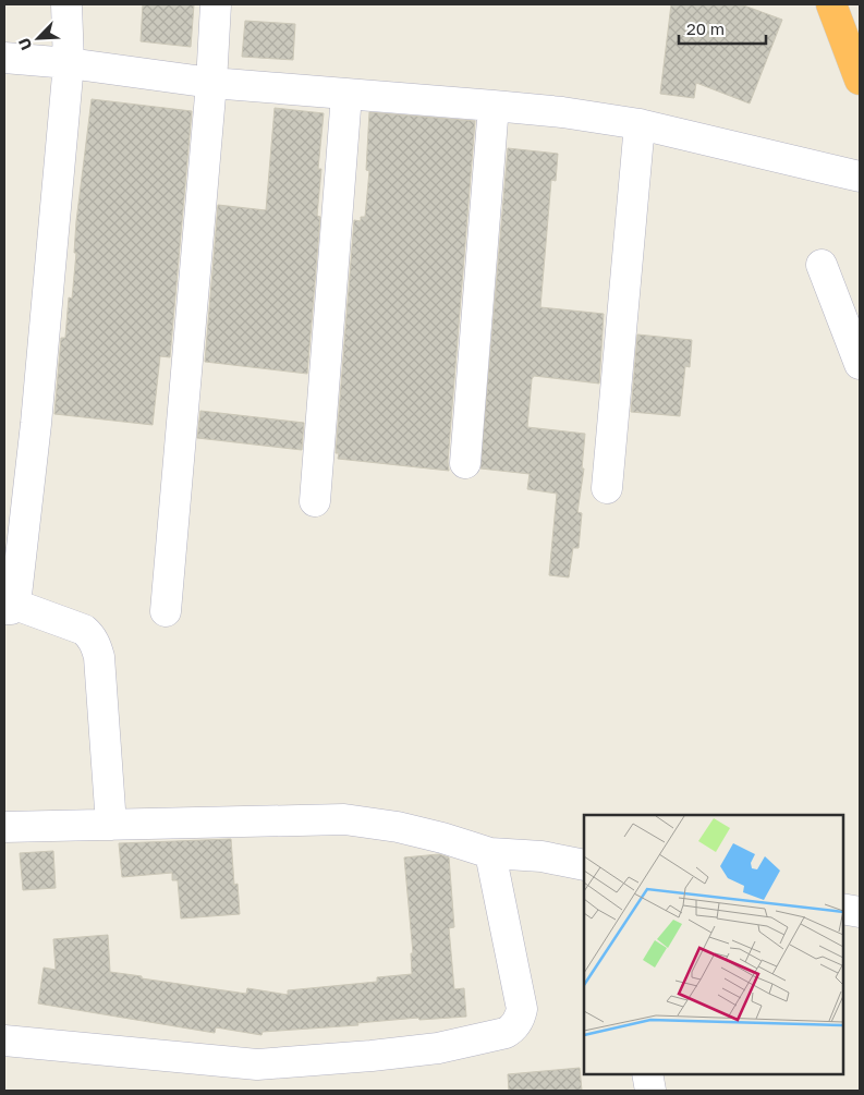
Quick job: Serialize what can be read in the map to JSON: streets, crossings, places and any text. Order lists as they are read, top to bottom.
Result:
{
  "scale_bar": "20 m",
  "north": "bottom left"
}
